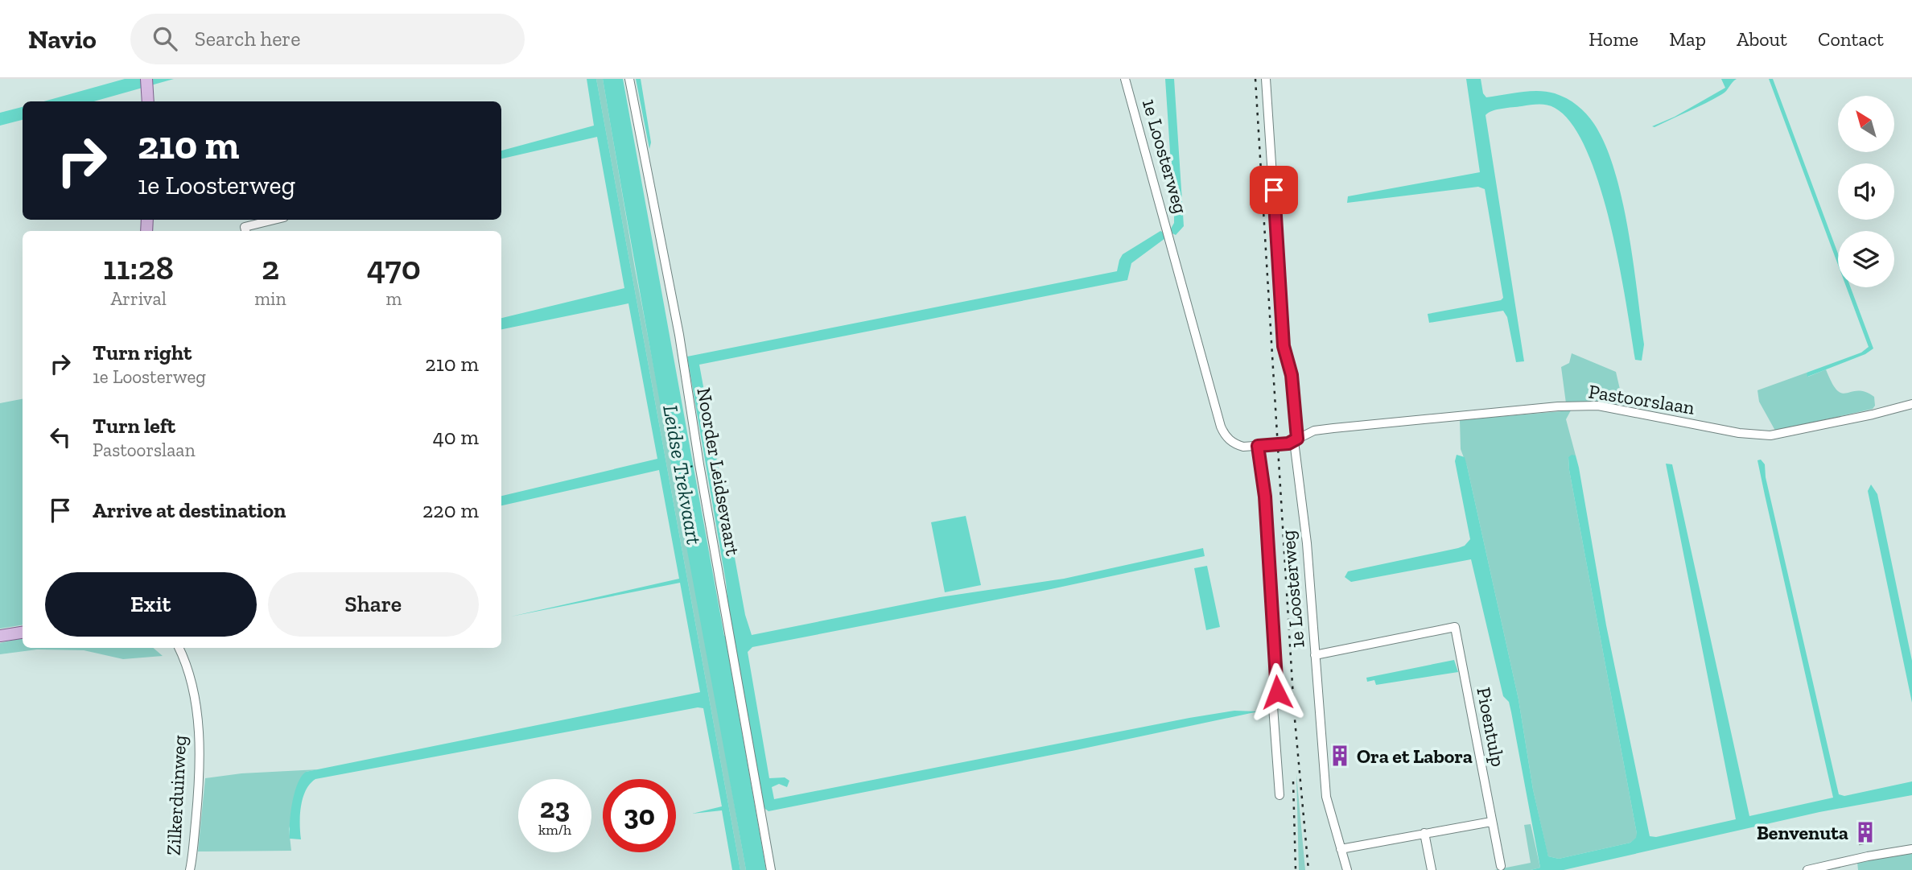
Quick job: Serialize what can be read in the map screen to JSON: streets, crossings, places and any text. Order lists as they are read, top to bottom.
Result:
{
  "streets": {
    "street": [
      "1e Loosterweg",
      "Pastoorslaan",
      "Noorder Leidsevaart",
      "Pioentulp",
      "Zilkerduinweg"
    ]
  },
  "crossings": [
    ["1e Loosterweg", "Pastoorslaan"],
    ["1e Loosterweg", "Pioentulp"]
  ],
  "water": ["Leidse Trekvaart"],
  "places": {
    "building": ["Ora et Labora", "Benvenuta"]
  },
  "north": "top left",
  "page": {
    "header": "Navio",
    "search": "Search here",
    "nav": [
      "Home",
      "Map",
      "About",
      "Contact"
    ],
    "turn": ["210 m", "1e Loosterweg"],
    "eta": [
      "11:28",
      "Arrival",
      "2",
      "min",
      "470",
      "m"
    ],
    "list": [
      {
        "name": "Turn right",
        "note": "1e Loosterweg",
        "value": "210 m"
      },
      {
        "name": "Turn left",
        "note": "Pastoorslaan",
        "value": "40 m"
      },
      {
        "name": "Arrive at destination",
        "value": "220 m"
      }
    ],
    "buttons": ["Exit", "Share"],
    "speed": "23 km/h",
    "limit": "30"
  }
}
